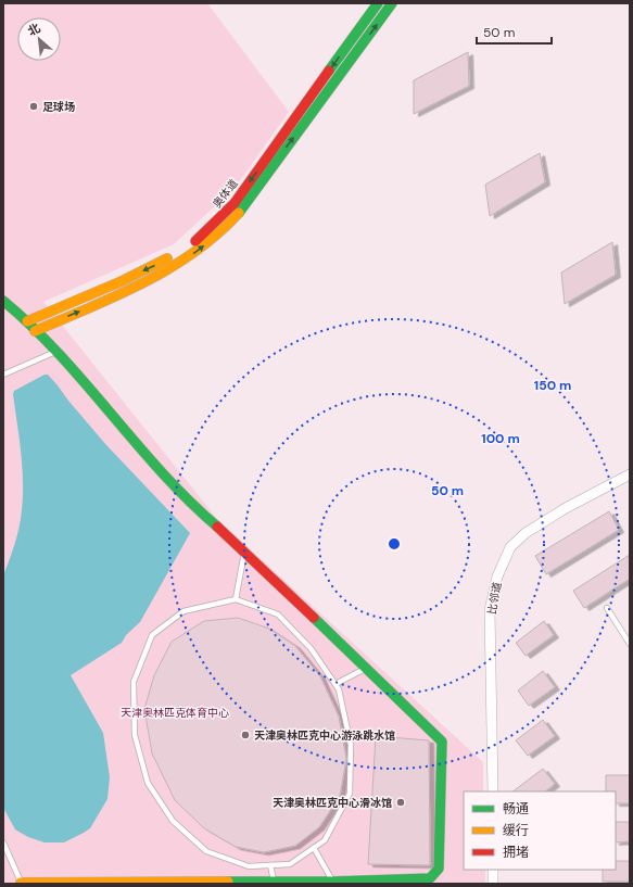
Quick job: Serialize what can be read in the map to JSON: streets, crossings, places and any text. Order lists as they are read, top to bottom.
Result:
{
  "streets": {
    "street": ["奥体道", "比邻道"]
  },
  "parks": ["天津奥林匹克体育中心"],
  "places": ["足球场", "天津奥林匹克中心游泳跳水馆", "天津奥林匹克中心滑冰馆"],
  "legend": ["畅通", "缓行", "拥堵"],
  "scale_bar": "50 m",
  "north": "top left",
  "rings": ["150 m", "100 m", "50 m"]
}
